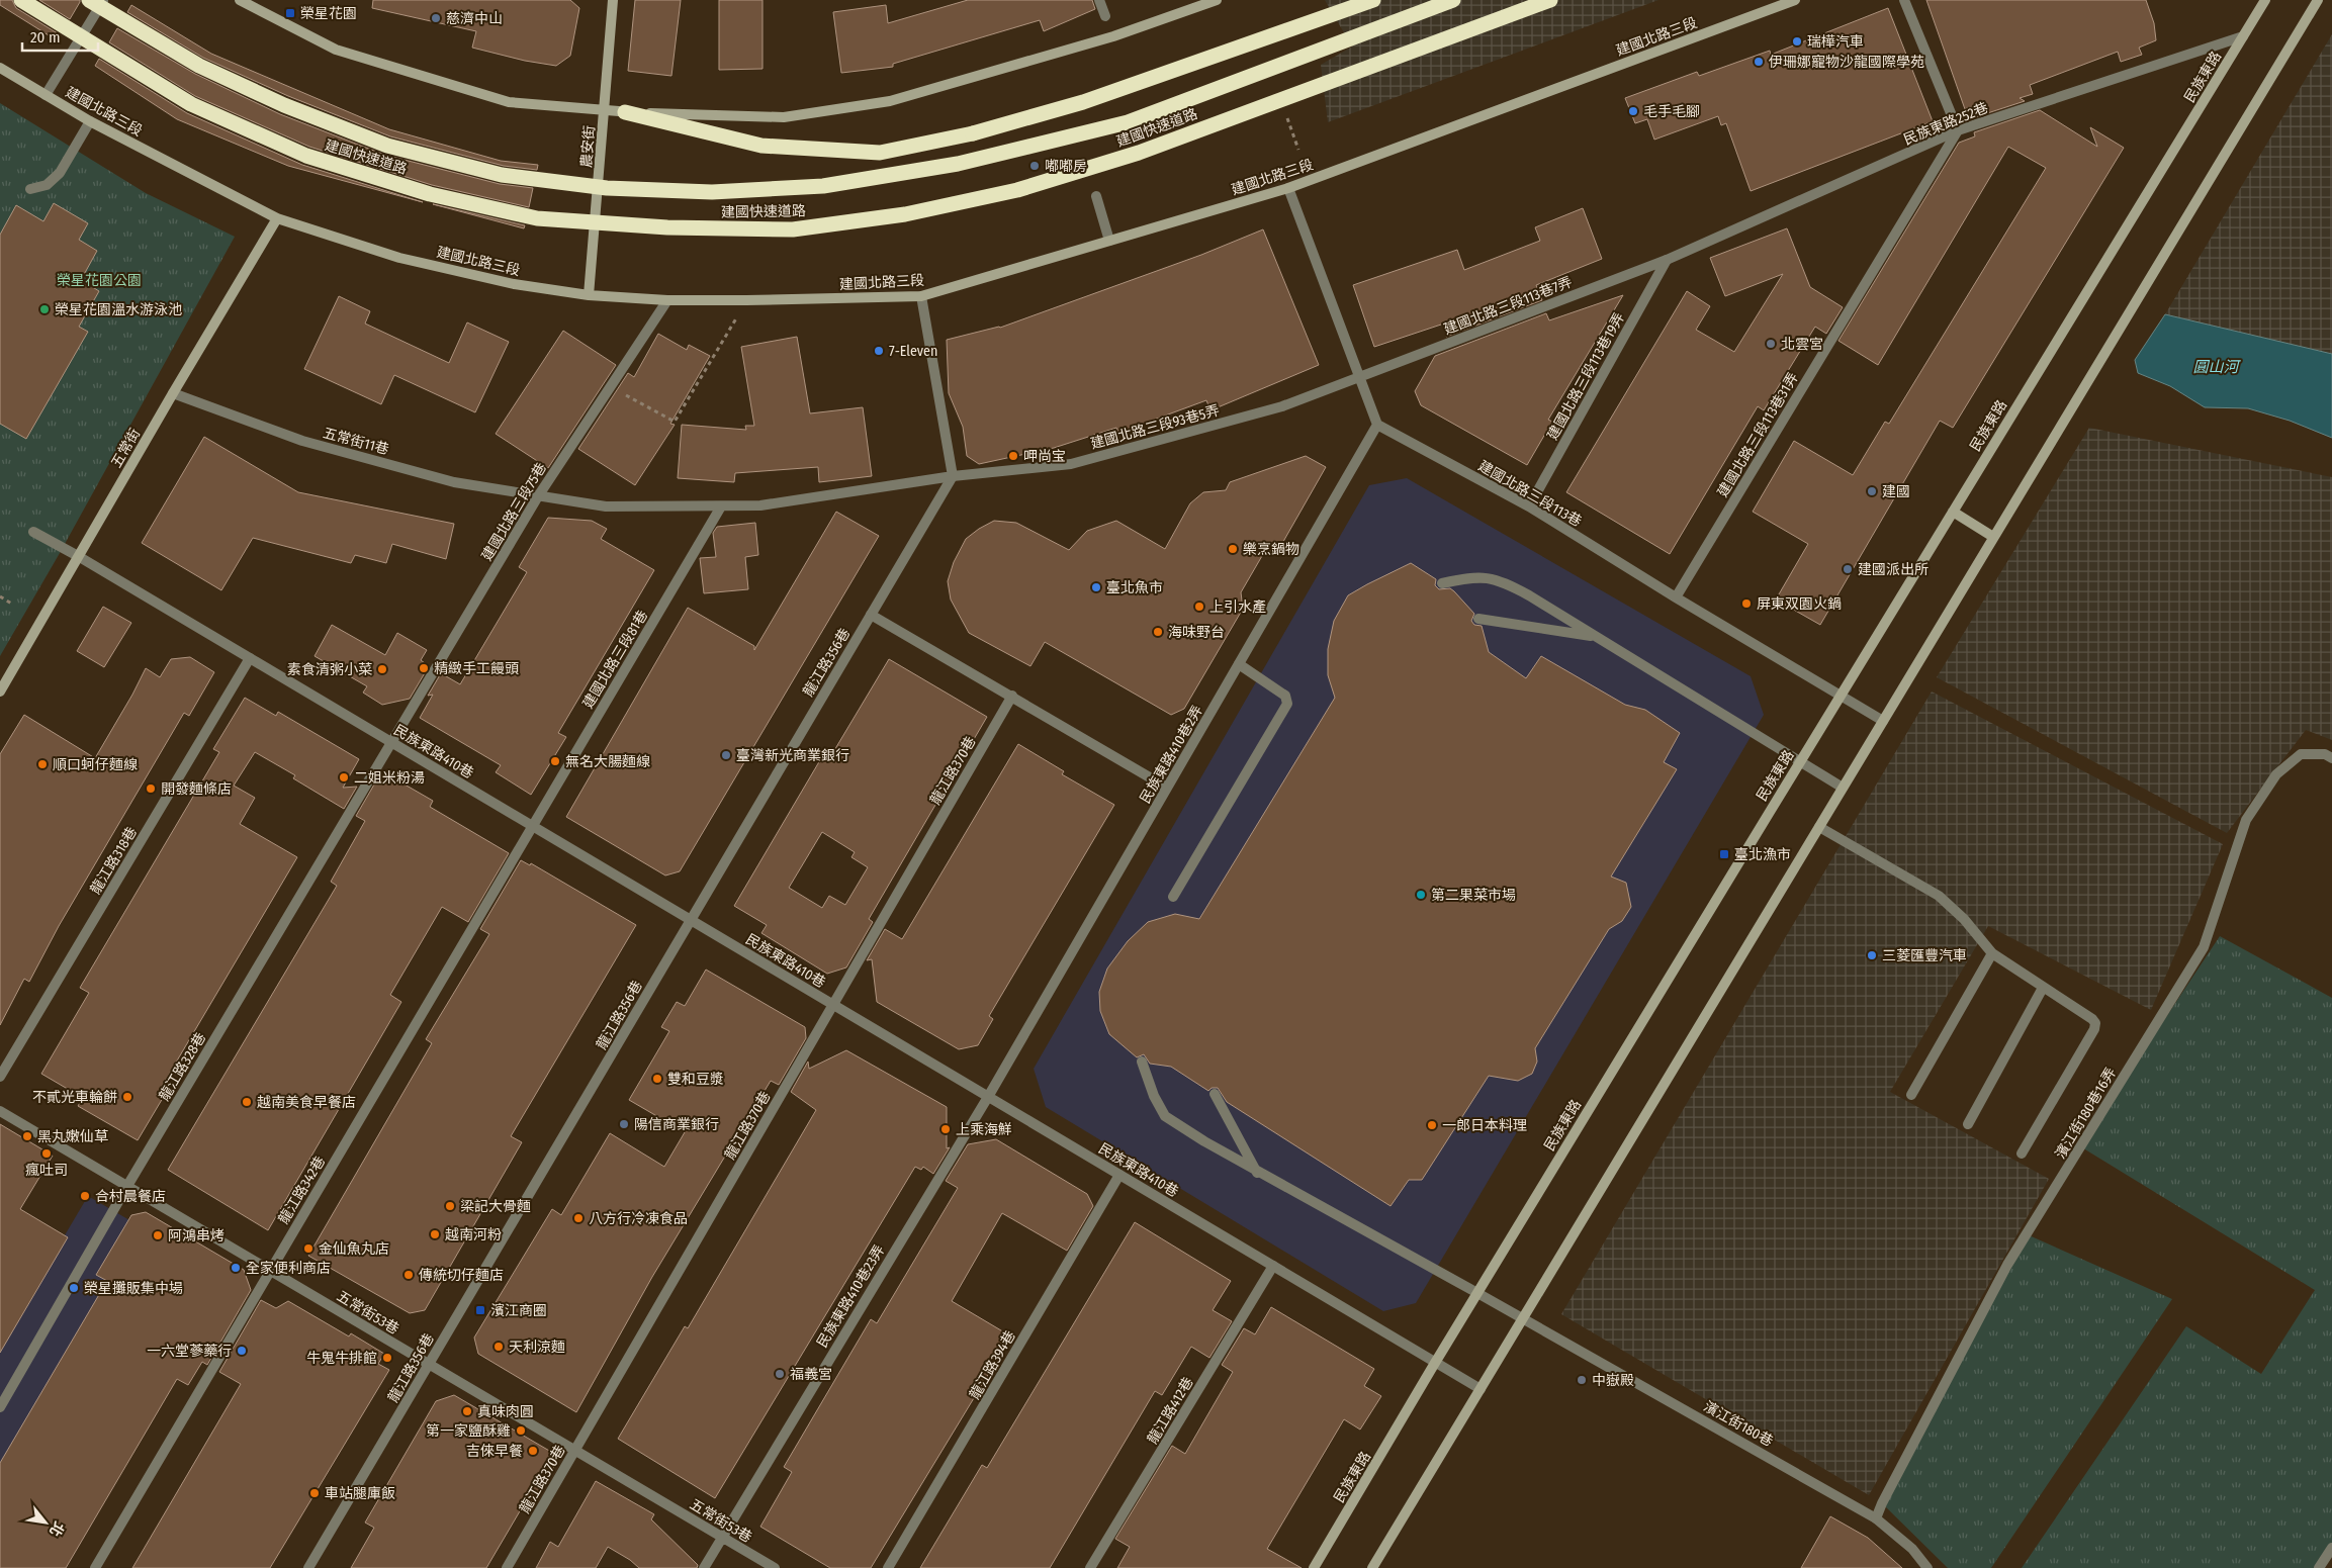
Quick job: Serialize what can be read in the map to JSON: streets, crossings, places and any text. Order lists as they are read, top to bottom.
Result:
{
  "streets": {
    "highway": ["建國快速道路"],
    "street": [
      "建國北路三段",
      "民族東路",
      "民族東路252巷",
      "農安街",
      "建國北路三段113巷7弄",
      "建國北路三段113巷19弄",
      "建國北路三段93巷5弄",
      "建國北路三段113巷31弄",
      "五常街11巷",
      "五常街",
      "建國北路三段113巷",
      "建國北路三段75巷",
      "建國北路三段81巷",
      "龍江路356巷",
      "民族東路410巷",
      "民族東路410巷2弄",
      "龍江路370巷",
      "龍江路318巷",
      "龍江路328巷",
      "濱江街180巷16弄",
      "龍江路342巷",
      "民族東路410巷23弄",
      "五常街53巷",
      "龍江路394巷",
      "龍江路412巷",
      "濱江街180巷"
    ]
  },
  "crossings": [
    ["建國北路三段", "農安街"],
    ["建國北路三段", "五常街"],
    ["建國北路三段", "建國北路三段75巷"],
    ["民族東路", "民族東路252巷"],
    ["民族東路", "建國北路三段113巷"],
    ["民族東路", "民族東路410巷"],
    ["民族東路", "濱江街180巷"],
    ["民族東路252巷", "建國北路三段113巷7弄"],
    ["民族東路252巷", "建國北路三段113巷19弄"],
    ["民族東路252巷", "建國北路三段113巷31弄"],
    ["建國北路三段113巷7弄", "建國北路三段113巷19弄"],
    ["建國北路三段113巷7弄", "建國北路三段93巷5弄"],
    ["建國北路三段113巷19弄", "建國北路三段113巷"],
    ["建國北路三段93巷5弄", "五常街11巷"],
    ["建國北路三段93巷5弄", "建國北路三段81巷"],
    ["建國北路三段93巷5弄", "龍江路356巷"],
    ["建國北路三段113巷31弄", "建國北路三段113巷"],
    ["五常街11巷", "五常街"],
    ["五常街11巷", "建國北路三段75巷"],
    ["五常街11巷", "建國北路三段81巷"],
    ["五常街", "民族東路410巷"],
    ["建國北路三段113巷", "民族東路410巷2弄"],
    ["建國北路三段75巷", "民族東路410巷"],
    ["建國北路三段75巷", "龍江路328巷"],
    ["建國北路三段81巷", "民族東路410巷"],
    ["建國北路三段81巷", "龍江路342巷"],
    ["龍江路356巷", "民族東路410巷"],
    ["龍江路356巷", "五常街53巷"],
    ["民族東路410巷", "民族東路410巷2弄"],
    ["民族東路410巷", "龍江路370巷"],
    ["民族東路410巷", "龍江路318巷"],
    ["民族東路410巷", "龍江路328巷"],
    ["民族東路410巷", "龍江路342巷"],
    ["民族東路410巷", "民族東路410巷23弄"],
    ["民族東路410巷", "龍江路394巷"],
    ["民族東路410巷", "龍江路412巷"],
    ["民族東路410巷2弄", "民族東路410巷23弄"],
    ["龍江路370巷", "五常街53巷"],
    ["龍江路328巷", "五常街53巷"],
    ["濱江街180巷16弄", "濱江街180巷"],
    ["龍江路342巷", "五常街53巷"],
    ["民族東路410巷23弄", "五常街53巷"]
  ],
  "water": ["圓山河"],
  "parks": ["榮星花園公園"],
  "places": {
    "transit": ["榮星花園", "臺北漁市", "濱江商圈"],
    "other": [
      "慈濟中山",
      "瑞樺汽車",
      "伊珊娜寵物沙龍國際學苑",
      "毛手毛腳",
      "嘟嘟房",
      "榮星花園溫水游泳池",
      "北雲宮",
      "7-Eleven",
      "呷尚宝",
      "建國",
      "樂烹鍋物",
      "建國派出所",
      "臺北魚市",
      "屏東双園火鍋",
      "上引水產",
      "海味野台",
      "精緻手工饅頭",
      "素食清粥小菜",
      "臺灣新光商業銀行",
      "無名大腸麵線",
      "順口蚵仔麵線",
      "二姐米粉湯",
      "開發麵條店",
      "第二果菜市場",
      "三菱匯豐汽車",
      "雙和豆漿",
      "不貳光車輪餅",
      "越南美食早餐店",
      "陽信商業銀行",
      "一郎日本料理",
      "上乘海鮮",
      "黑丸嫩仙草",
      "瘋吐司",
      "合村晨餐店",
      "梁記大骨麵",
      "八方行冷凍食品",
      "越南河粉",
      "阿鴻串烤",
      "金仙魚丸店",
      "全家便利商店",
      "傳統切仔麵店",
      "榮星攤販集中場",
      "天利涼麵",
      "一六堂蔘藥行",
      "牛鬼牛排館",
      "福義宮",
      "中嶽殿",
      "真味肉圓",
      "第一家鹽酥雞",
      "吉倈早餐",
      "車站腿庫飯"
    ]
  },
  "scale_bar": "20 m",
  "north": "bottom right"
}
